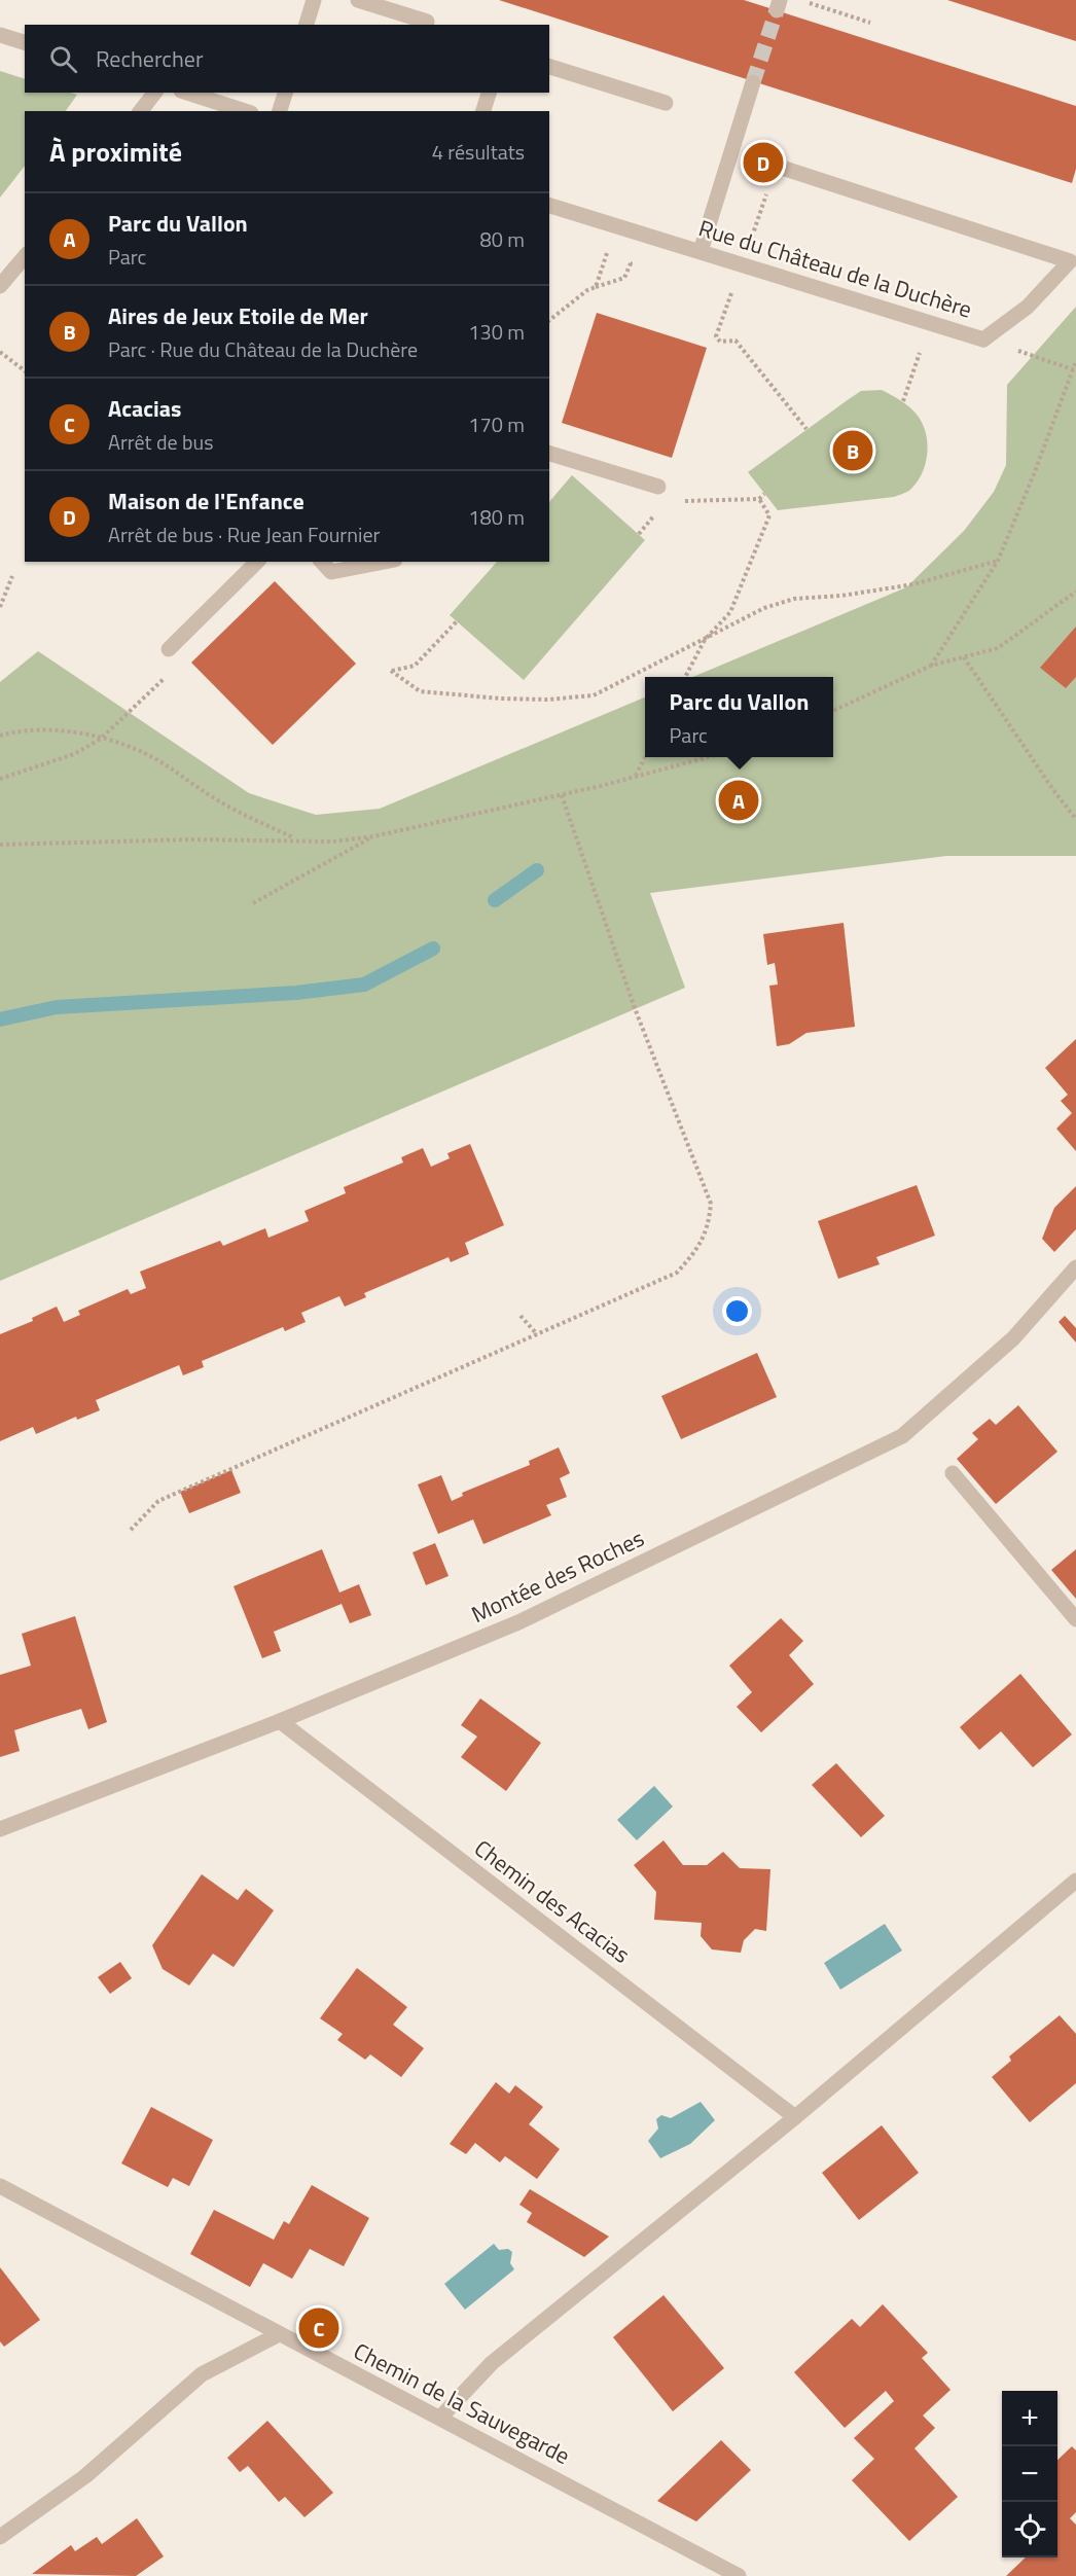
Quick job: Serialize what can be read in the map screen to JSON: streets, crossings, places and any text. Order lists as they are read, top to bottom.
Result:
{
  "streets": {
    "street": [
      "Rue du Château de la Duchère",
      "Montée des Roches",
      "Chemin des Acacias",
      "Chemin de la Sauvegarde"
    ]
  },
  "crossings": [
    ["Montée des Roches", "Chemin des Acacias"]
  ],
  "page": {
    "search": "Rechercher",
    "heading": ["À proximité", "4 résultats"],
    "pins": [
      "D",
      "B",
      "A",
      "C"
    ],
    "list": [
      {
        "mark": "A",
        "name": "Parc du Vallon",
        "note": "Parc",
        "value": "80 m"
      },
      {
        "mark": "B",
        "name": "Aires de Jeux Etoile de Mer",
        "note": "Parc · Rue du Château de la Duchère",
        "value": "130 m"
      },
      {
        "mark": "C",
        "name": "Acacias",
        "note": "Arrêt de bus",
        "value": "170 m"
      },
      {
        "mark": "D",
        "name": "Maison de l'Enfance",
        "note": "Arrêt de bus · Rue Jean Fournier",
        "value": "180 m"
      }
    ],
    "popup": ["Parc du Vallon", "Parc"],
    "map_buttons": ["+", "−"]
  }
}
